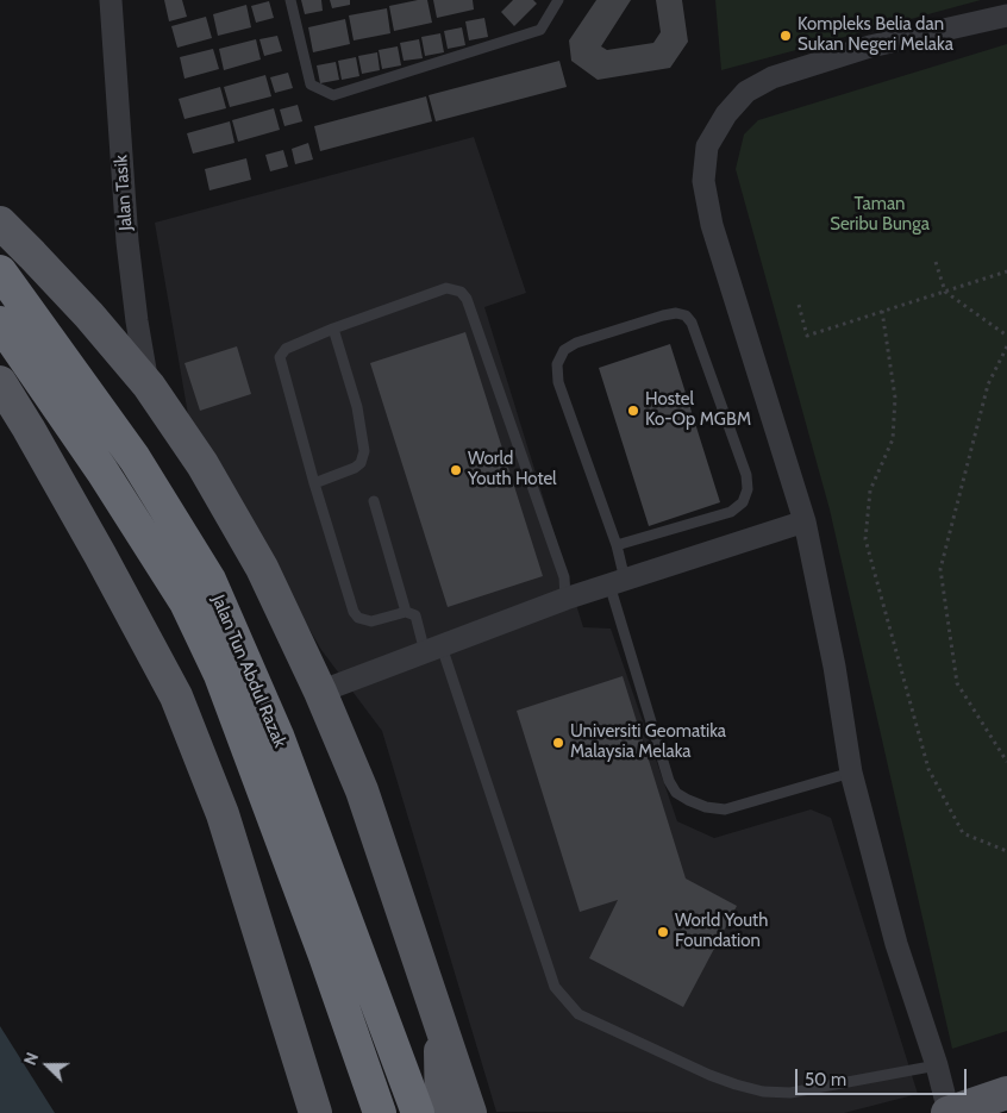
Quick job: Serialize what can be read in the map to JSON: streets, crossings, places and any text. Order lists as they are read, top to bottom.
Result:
{
  "streets": {
    "highway": ["Jalan Tun Abdul Razak"],
    "street": ["Jalan Tasik"]
  },
  "parks": ["Taman Seribu Bunga"],
  "places": [
    "Kompleks Belia dan Sukan Negeri Melaka",
    "Hostel Ko-Op MGBM",
    "World Youth Hotel",
    "Universiti Geomatika Malaysia Melaka",
    "World Youth Foundation"
  ],
  "scale_bar": "50 m",
  "north": "left"
}
